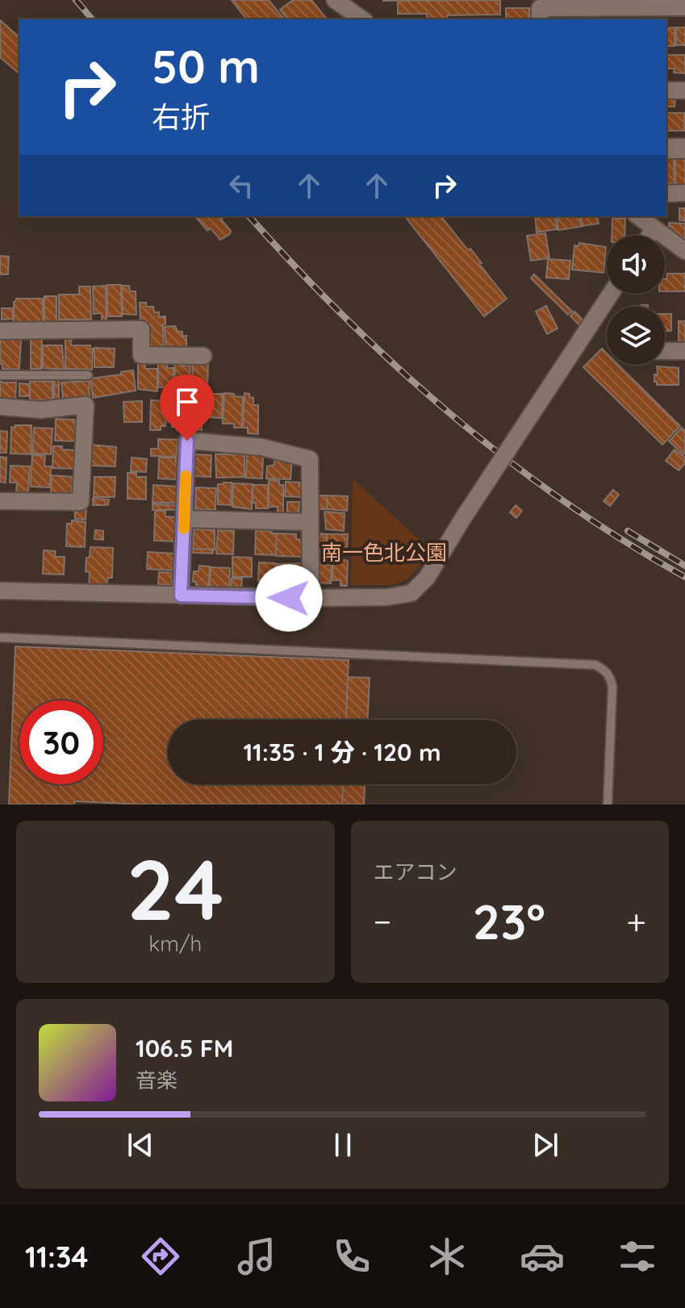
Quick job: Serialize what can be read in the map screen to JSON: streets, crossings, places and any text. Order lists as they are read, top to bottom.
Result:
{
  "parks": ["南一色北公園"],
  "page": {
    "turn": ["50 m", "右折"],
    "limit": "30",
    "trip": "11:35 · 1 分 · 120 m",
    "tile": [
      ["24", "km/h"],
      "エアコン"
    ],
    "heat": ["−", "23°", "+"],
    "song": ["106.5 FM", "音楽"],
    "tabs": "11:34"
  }
}
